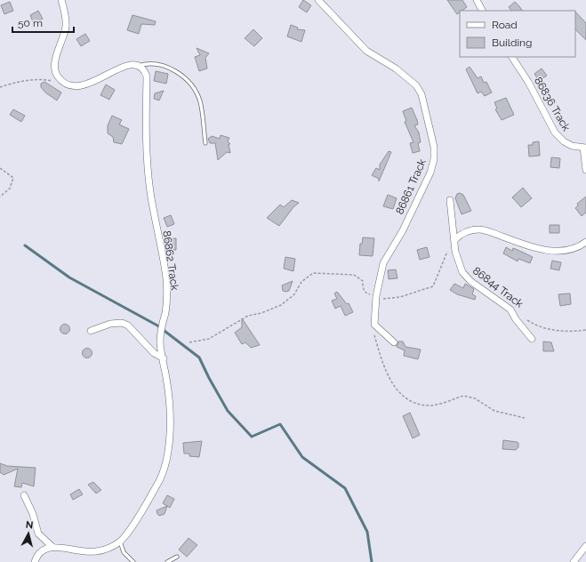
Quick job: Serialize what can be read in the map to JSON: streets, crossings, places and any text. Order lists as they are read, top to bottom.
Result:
{
  "streets": {
    "street": [
      "86836 Track",
      "86861 Track",
      "86862 Track",
      "86844 Track"
    ]
  },
  "legend": ["Road", "Building"],
  "scale_bar": "50 m",
  "north": "top"
}
